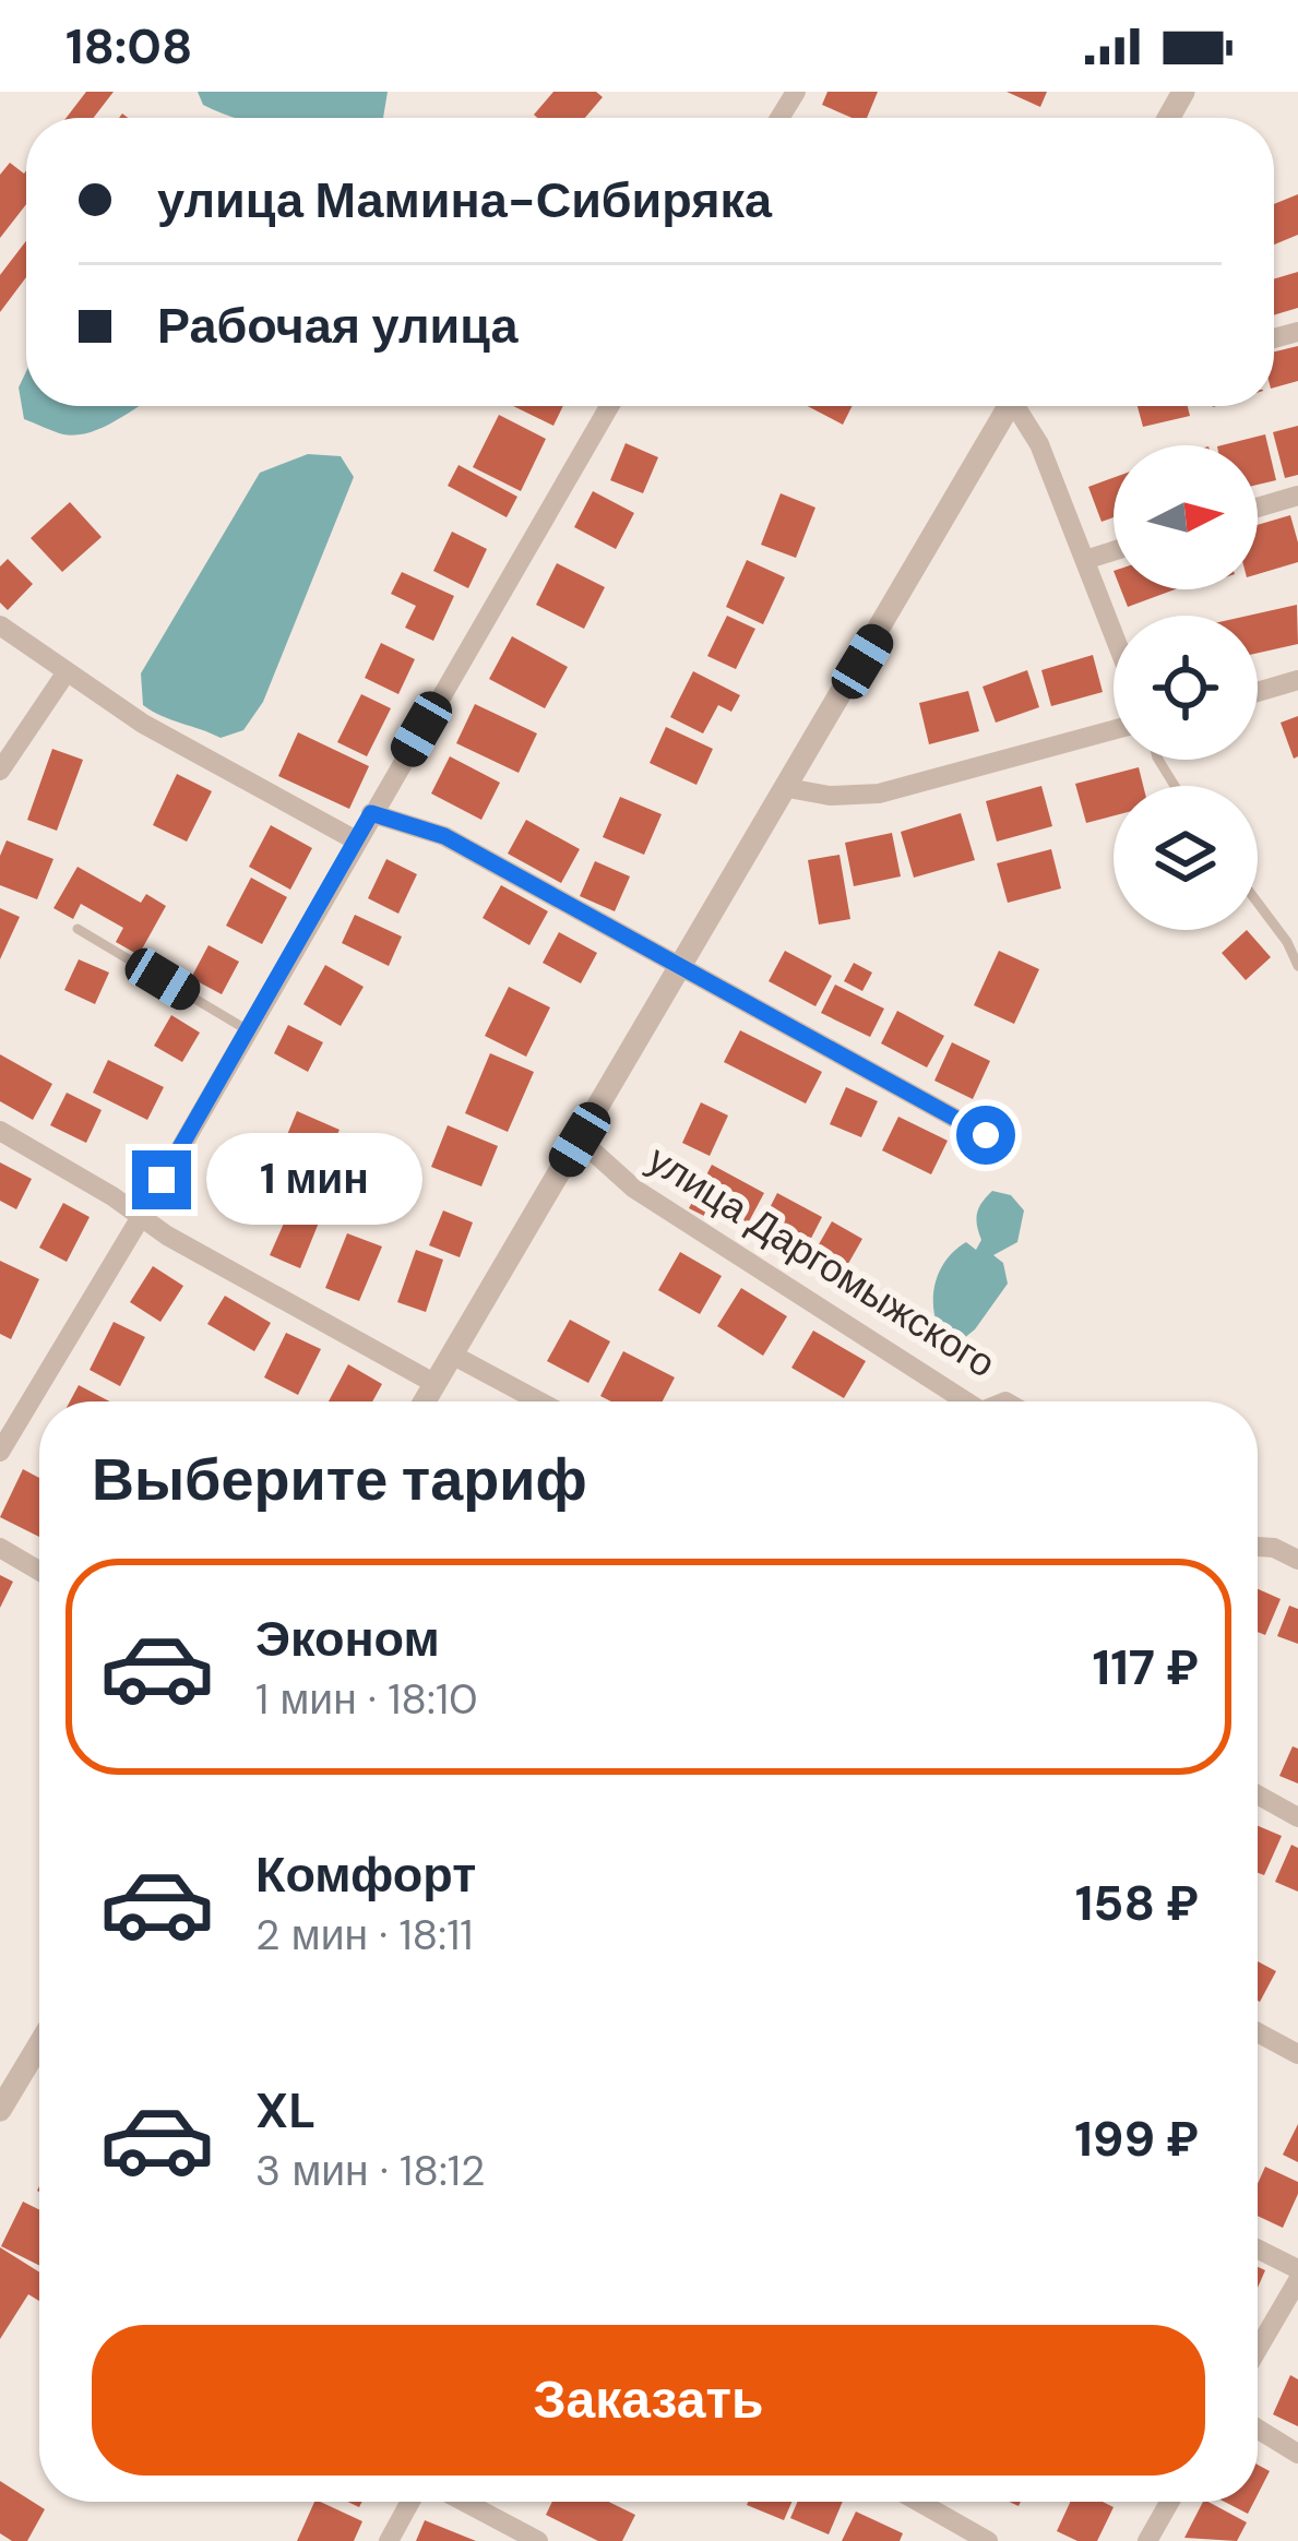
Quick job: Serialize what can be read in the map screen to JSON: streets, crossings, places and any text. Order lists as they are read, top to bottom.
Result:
{
  "streets": {
    "street": ["улица Даргомыжского"]
  },
  "north": "right",
  "page": {
    "status": "18:08",
    "banner": ["улица Мамина-Сибиряка", "Рабочая улица"],
    "bubble": "1 мин",
    "heading": "Выберите тариф",
    "list": [
      {
        "name": "Эконом",
        "note": "1 мин · 18:10",
        "value": "117 ₽"
      },
      {
        "name": "Комфорт",
        "note": "2 мин · 18:11",
        "value": "158 ₽"
      },
      {
        "name": "XL",
        "note": "3 мин · 18:12",
        "value": "199 ₽"
      }
    ],
    "buttons": "Заказать"
  }
}
